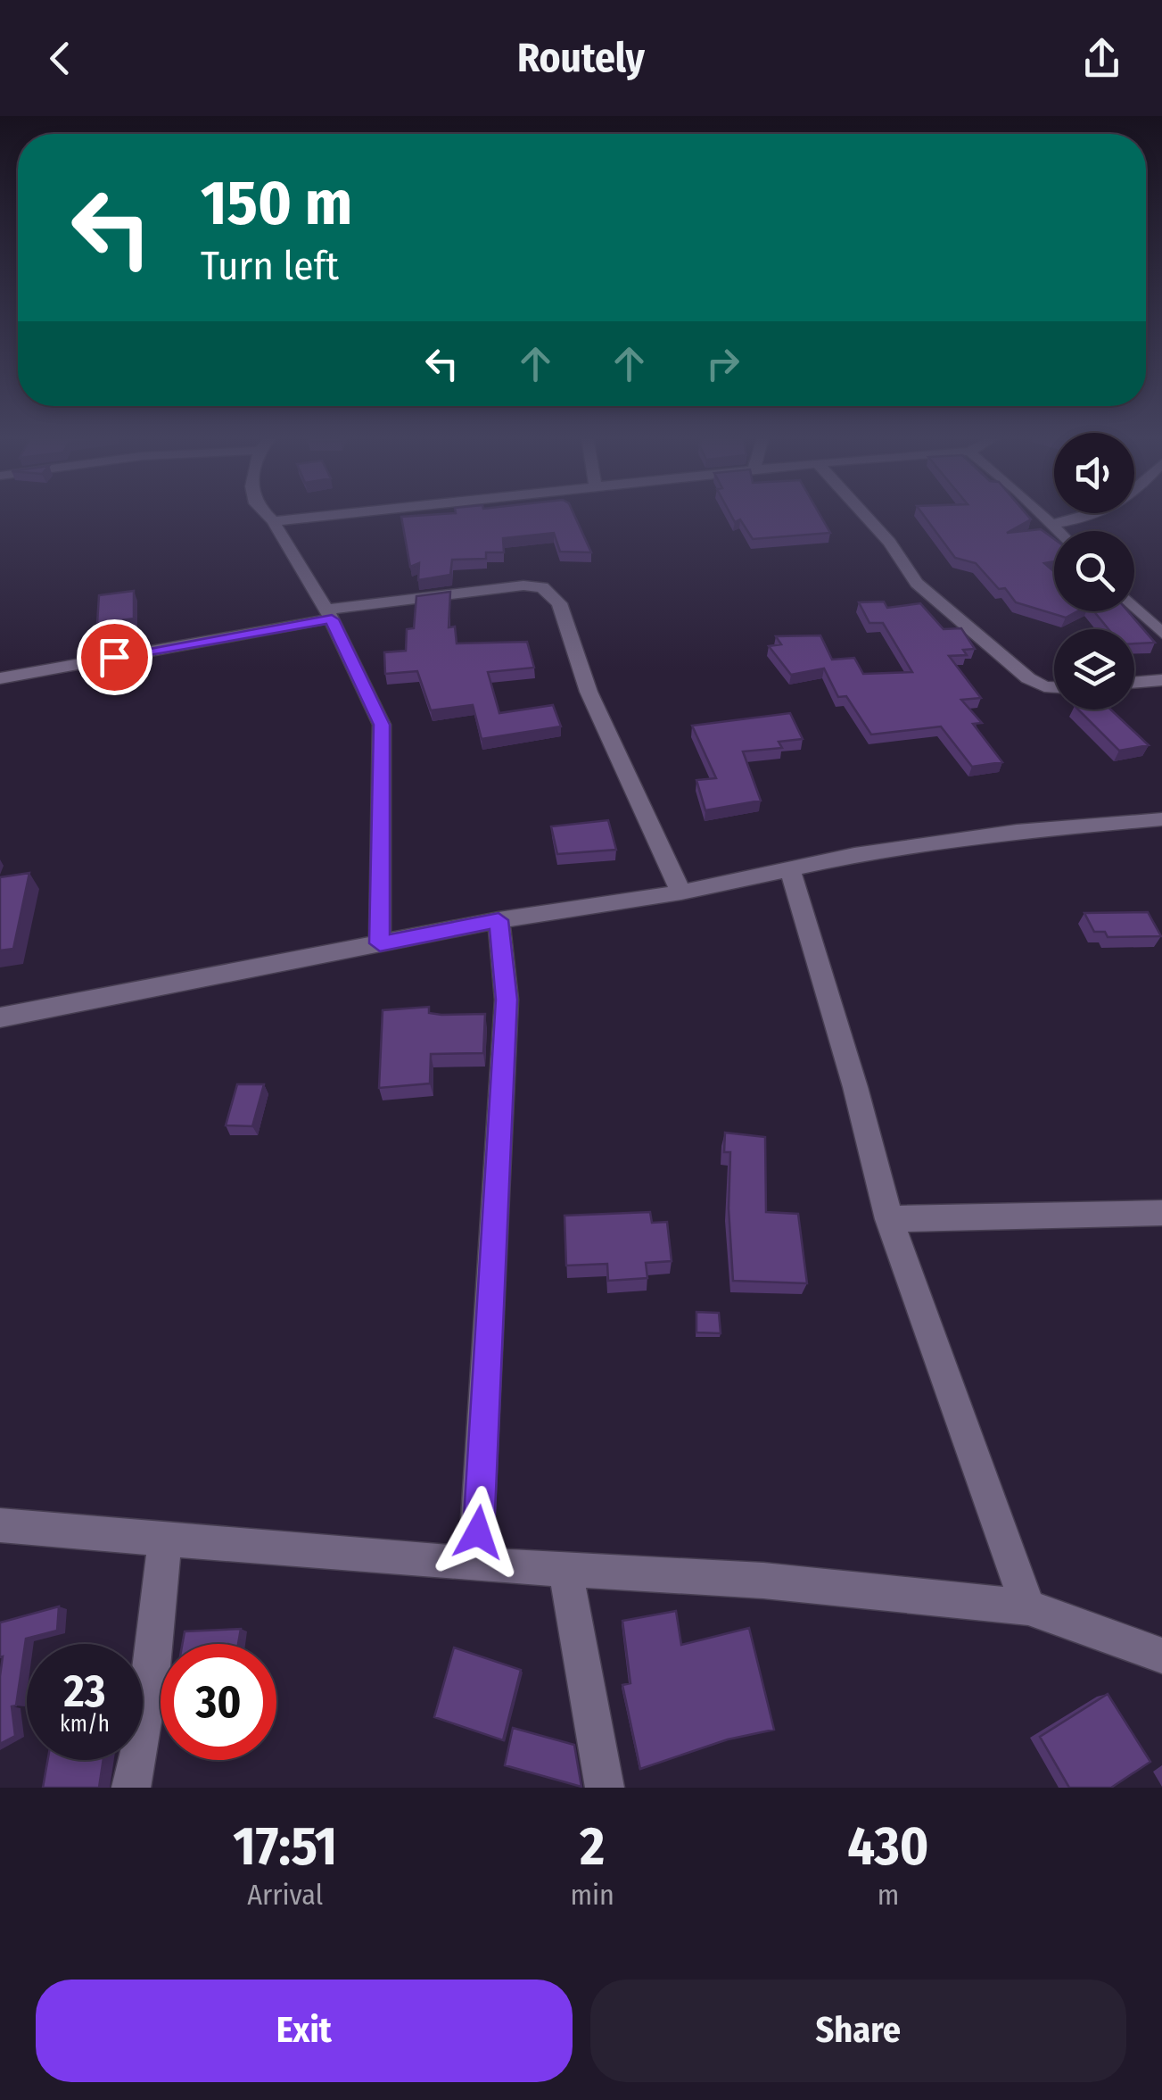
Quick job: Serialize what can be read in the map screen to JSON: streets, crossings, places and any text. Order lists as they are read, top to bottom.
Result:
{
  "page": {
    "header": "Routely",
    "turn": ["150 m", "Turn left"],
    "speed": "23 km/h",
    "limit": "30",
    "eta": [
      "17:51",
      "Arrival",
      "2",
      "min",
      "430",
      "m"
    ],
    "buttons": ["Exit", "Share"]
  }
}
